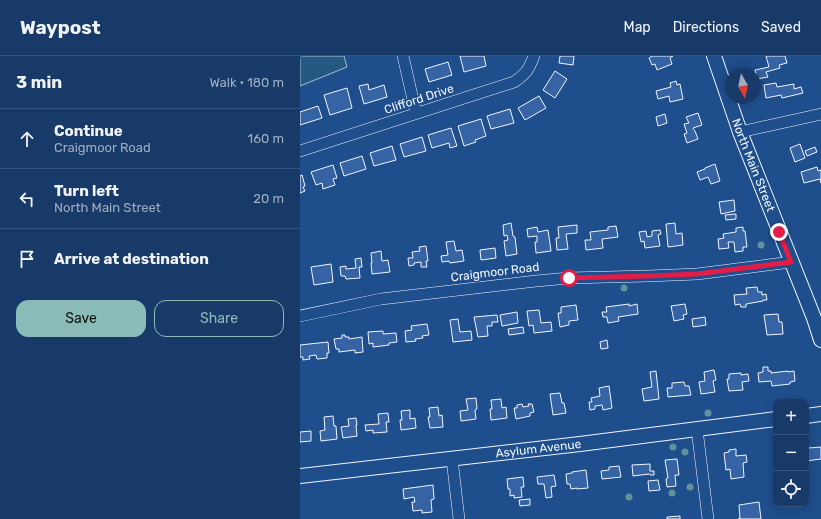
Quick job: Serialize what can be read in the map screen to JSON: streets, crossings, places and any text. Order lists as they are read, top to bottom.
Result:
{
  "streets": {
    "main road": ["North Main Street", "Asylum Avenue"],
    "street": ["Clifford Drive", "Craigmoor Road"]
  },
  "crossings": [
    ["North Main Street", "Craigmoor Road"]
  ],
  "north": "bottom",
  "page": {
    "header": "Waypost",
    "nav": ["Map", "Directions", "Saved"],
    "heading": ["3 min", "Walk · 180 m"],
    "list": [
      ["Continue", "Craigmoor Road", "160 m"],
      ["Turn left", "North Main Street", "20 m"],
      "Arrive at destination"
    ],
    "buttons": ["Save", "Share"],
    "map_buttons": ["+", "−"]
  }
}
